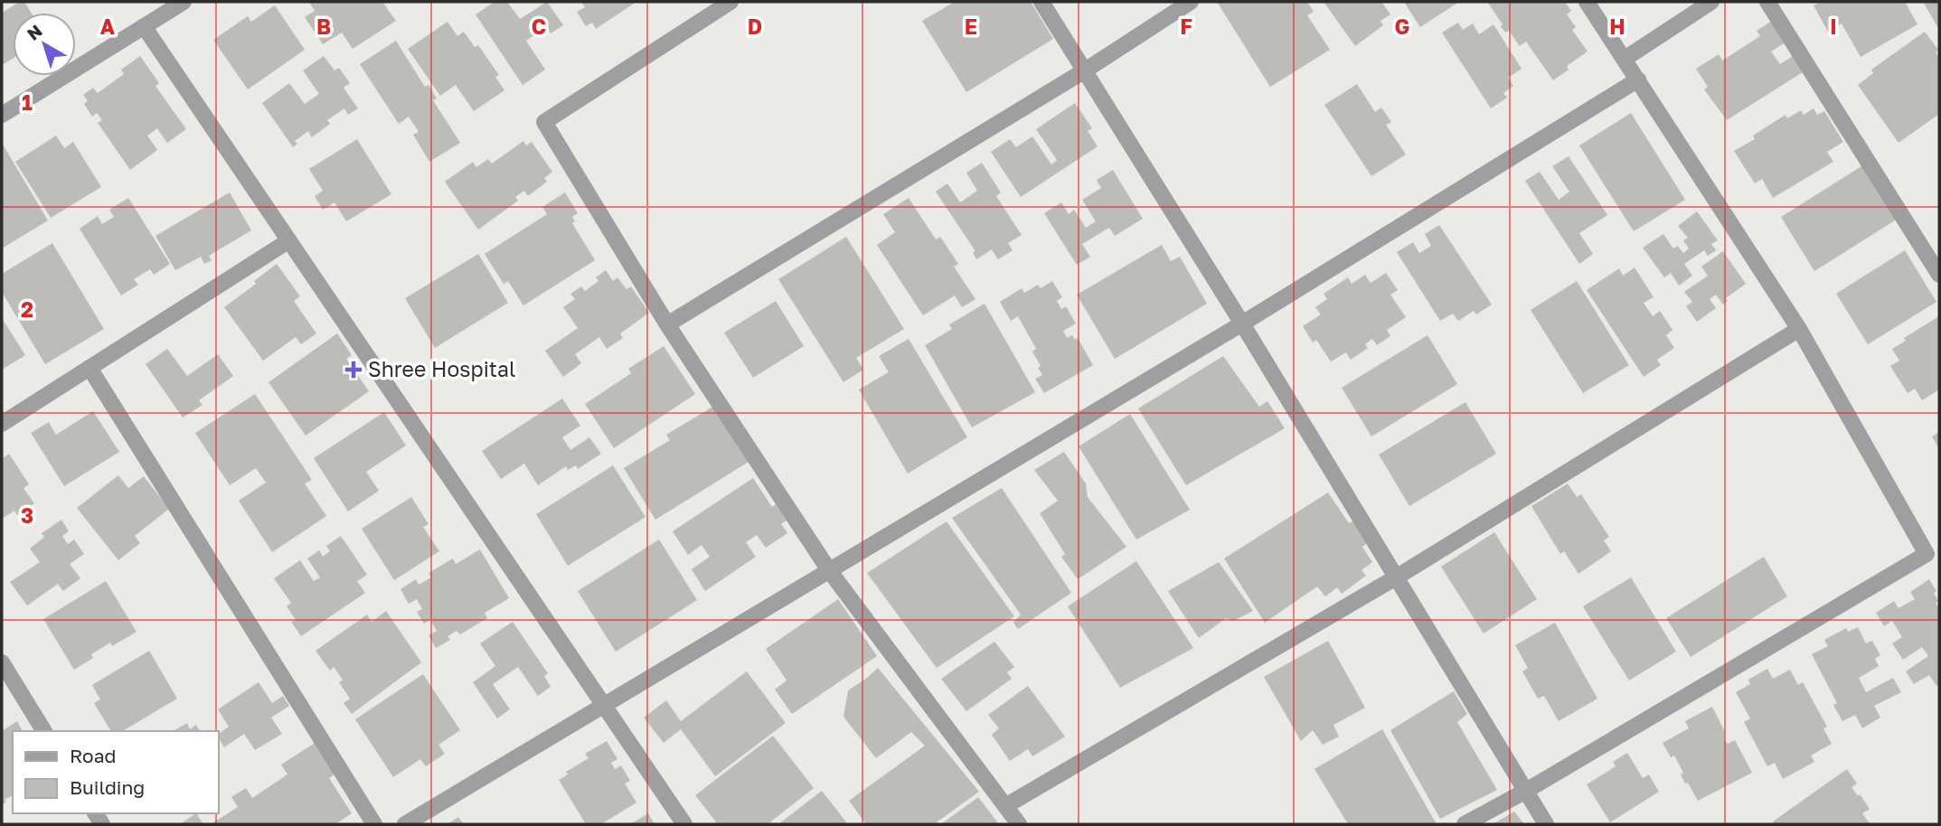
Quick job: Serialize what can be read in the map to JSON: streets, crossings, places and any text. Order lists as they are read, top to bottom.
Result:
{
  "places": {
    "health": ["Shree Hospital"]
  },
  "legend": ["Road", "Building"],
  "north": "top left",
  "grid": {
    "columns": [
      "A",
      "B",
      "C",
      "D",
      "E",
      "F",
      "G",
      "H",
      "I"
    ],
    "rows": ["1", "2", "3"]
  }
}
